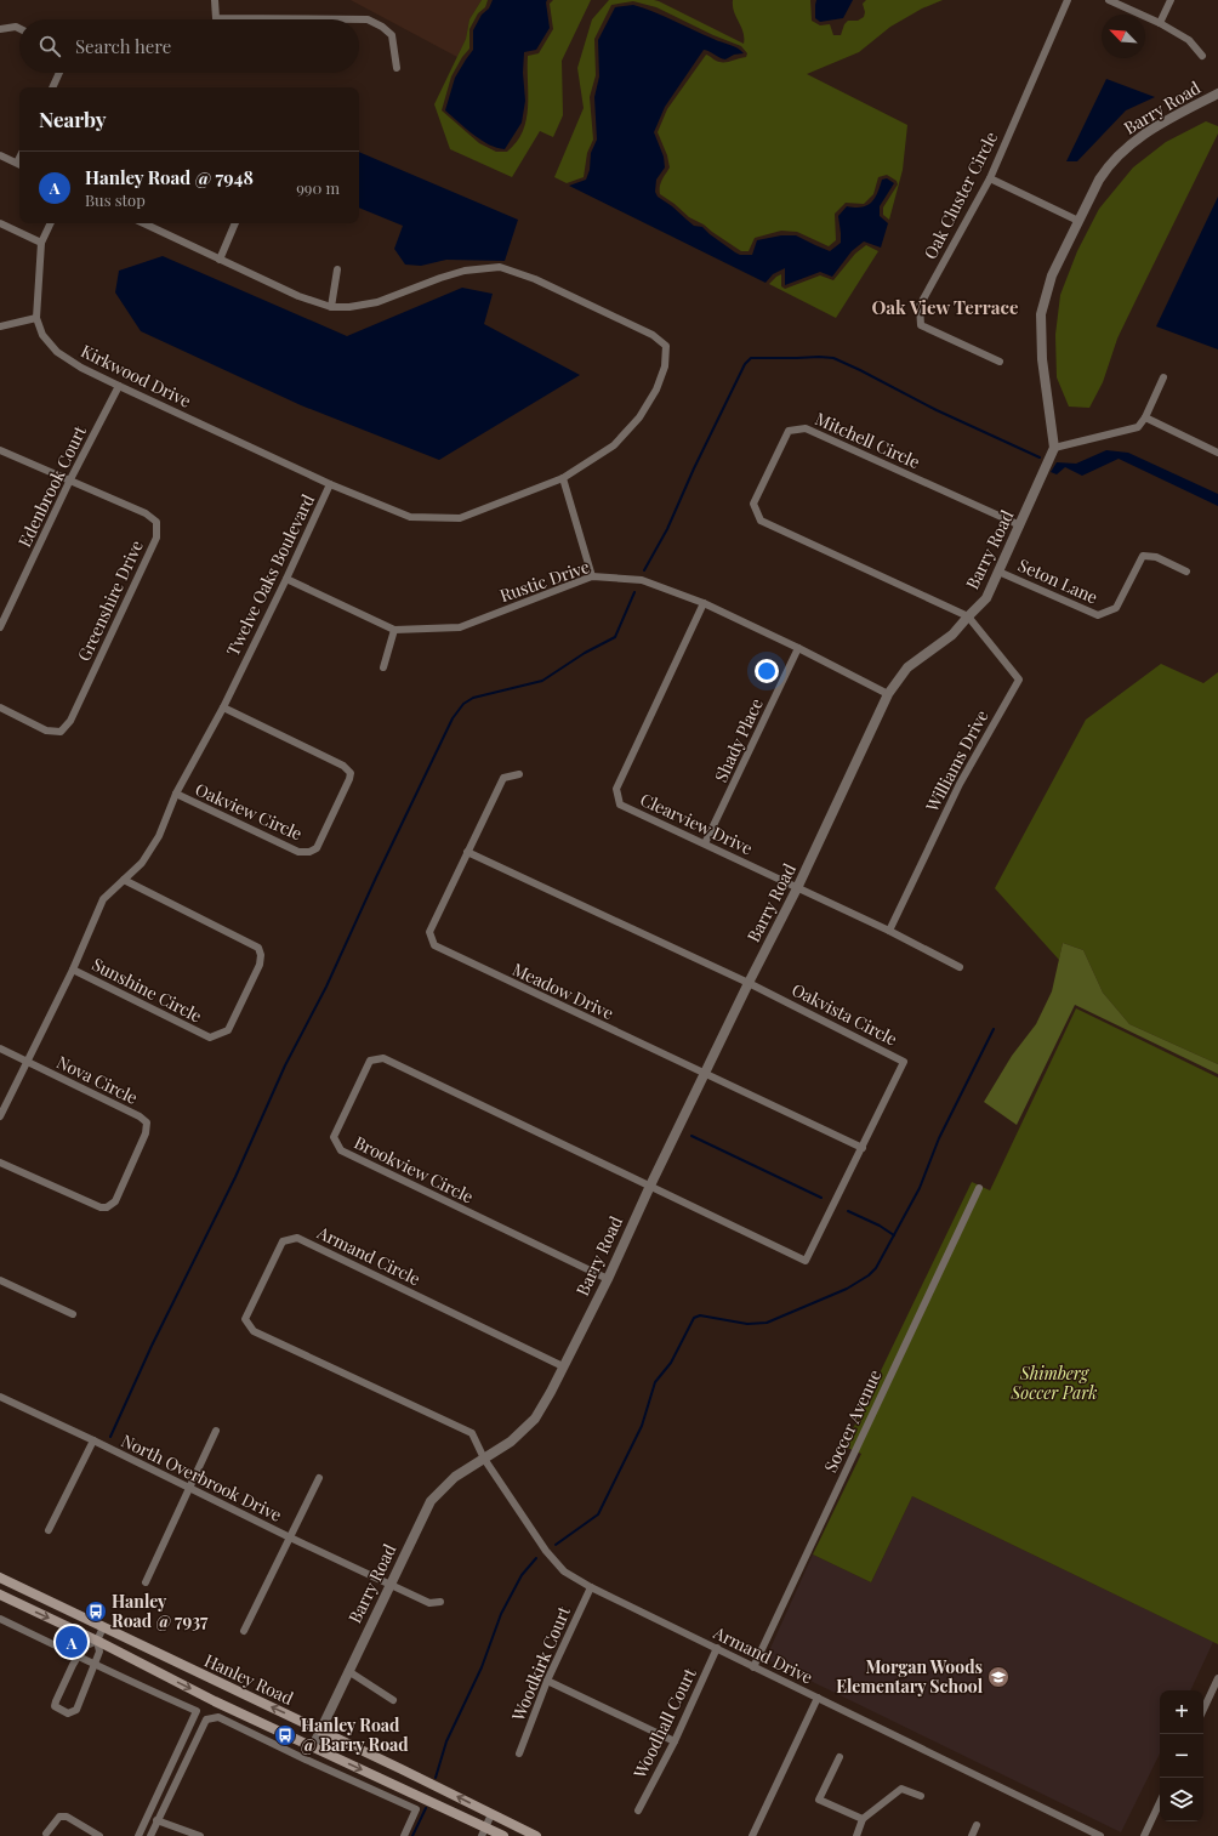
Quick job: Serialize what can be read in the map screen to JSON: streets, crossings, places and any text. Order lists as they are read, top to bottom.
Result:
{
  "streets": {
    "main road": ["Hanley Road"],
    "street": [
      "Barry Road",
      "Oak Cluster Circle",
      "Kirkwood Drive",
      "Mitchell Circle",
      "Edenbrook Court",
      "Twelve Oaks Boulevard",
      "Rustic Drive",
      "Seton Lane",
      "Greenshire Drive",
      "Shady Place",
      "Williams Drive",
      "Oakview Circle",
      "Clearview Drive",
      "Sunshine Circle",
      "Meadow Drive",
      "Oakvista Circle",
      "Nova Circle",
      "Brookview Circle",
      "Armand Circle",
      "Soccer Avenue",
      "North Overbrook Drive",
      "Armand Drive",
      "Woodkirk Court",
      "Woodhall Court"
    ]
  },
  "crossings": [
    ["Barry Road", "Mitchell Circle"],
    ["Barry Road", "Rustic Drive"],
    ["Barry Road", "Seton Lane"],
    ["Barry Road", "Williams Drive"],
    ["Barry Road", "Clearview Drive"],
    ["Barry Road", "Meadow Drive"],
    ["Barry Road", "Oakvista Circle"],
    ["Barry Road", "Brookview Circle"],
    ["Barry Road", "Armand Circle"],
    ["Barry Road", "North Overbrook Drive"],
    ["Barry Road", "Armand Drive"],
    ["Barry Road", "Hanley Road"],
    ["Kirkwood Drive", "Edenbrook Court"],
    ["Kirkwood Drive", "Twelve Oaks Boulevard"],
    ["Mitchell Circle", "Williams Drive"],
    ["Edenbrook Court", "Greenshire Drive"],
    ["Twelve Oaks Boulevard", "Rustic Drive"],
    ["Twelve Oaks Boulevard", "Oakview Circle"],
    ["Twelve Oaks Boulevard", "Sunshine Circle"],
    ["Twelve Oaks Boulevard", "Nova Circle"],
    ["Rustic Drive", "Shady Place"],
    ["Rustic Drive", "Clearview Drive"],
    ["Shady Place", "Clearview Drive"],
    ["Williams Drive", "Clearview Drive"],
    ["Meadow Drive", "Oakvista Circle"],
    ["Oakvista Circle", "Brookview Circle"],
    ["Armand Circle", "Armand Drive"],
    ["Soccer Avenue", "Armand Drive"],
    ["Armand Drive", "Woodkirk Court"],
    ["Armand Drive", "Woodhall Court"]
  ],
  "districts": ["Oak View Terrace"],
  "parks": ["Shimberg Soccer Park"],
  "places": {
    "bus stop": ["Hanley Road @ 7937", "Hanley Road @ Barry Road"],
    "school or university": ["Morgan Woods Elementary School"]
  },
  "north": "top left",
  "page": {
    "search": "Search here",
    "heading": "Nearby",
    "list": [
      {
        "mark": "A",
        "name": "Hanley Road @ 7948",
        "note": "Bus stop",
        "value": "990 m"
      }
    ],
    "pins": "A",
    "map_buttons": ["+", "−"]
  }
}
